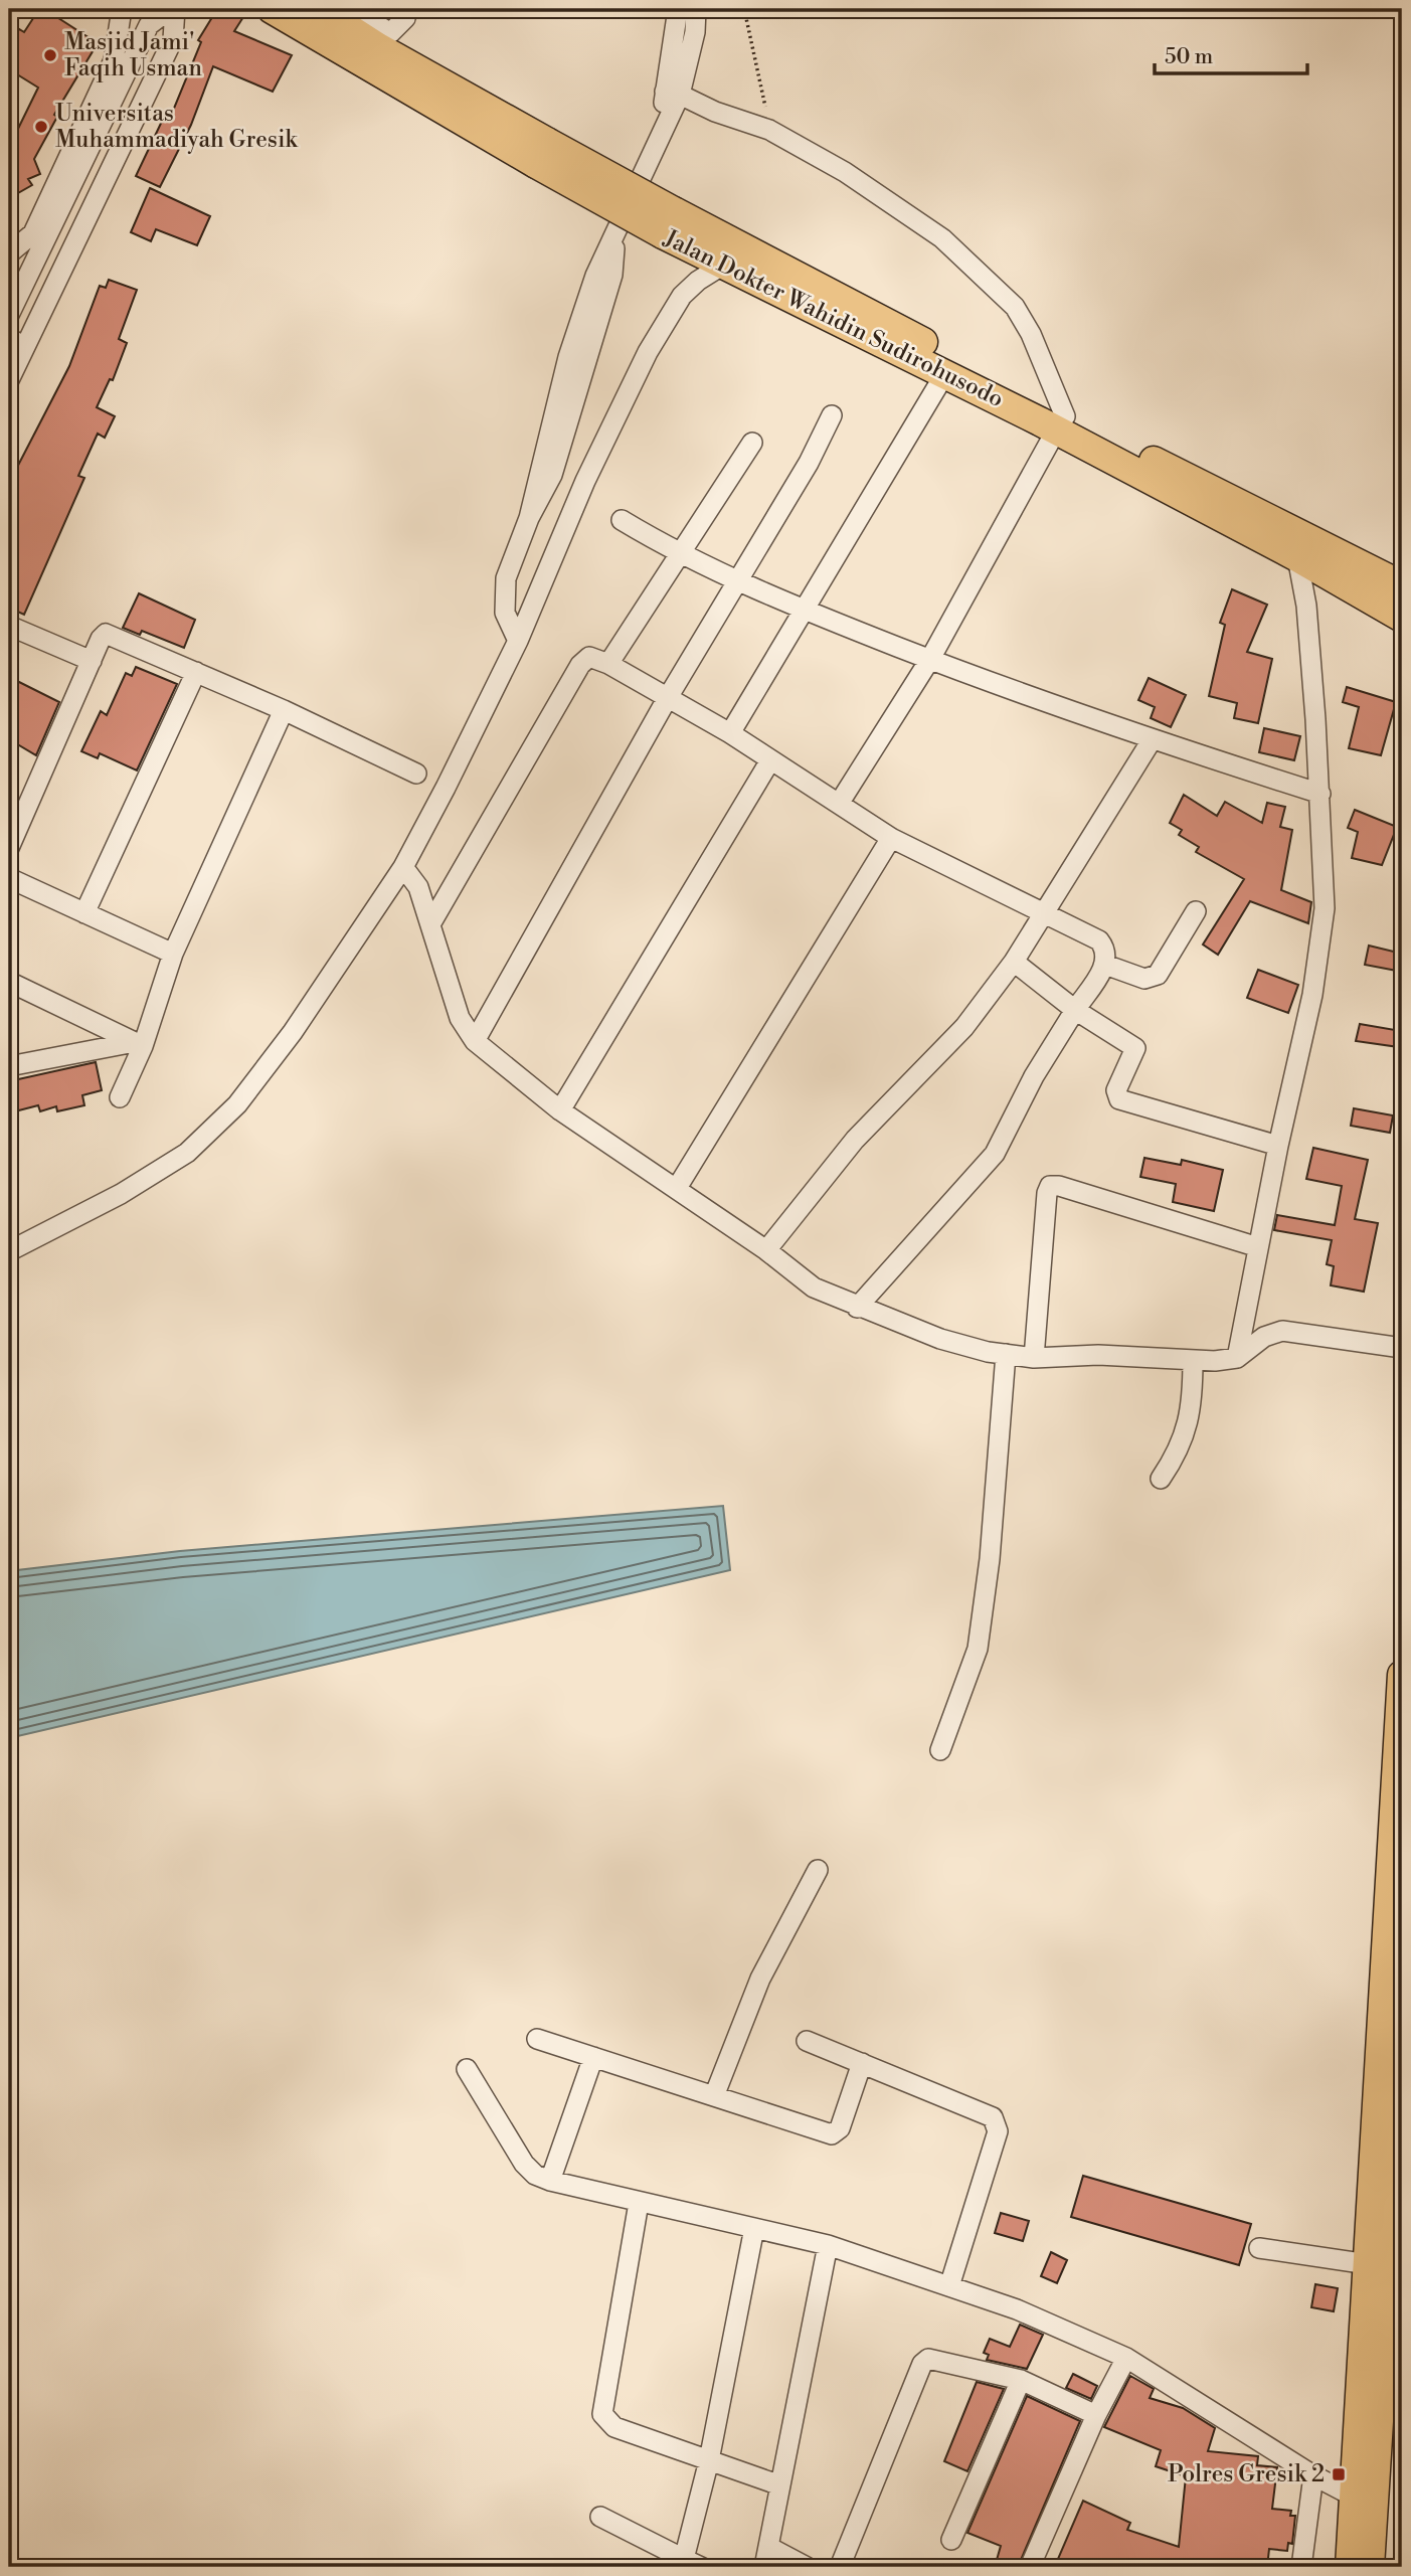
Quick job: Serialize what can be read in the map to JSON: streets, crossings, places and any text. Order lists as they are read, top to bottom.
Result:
{
  "streets": {
    "highway": ["Jalan Dokter Wahidin Sudirohusodo"]
  },
  "places": {
    "other": ["Masjid Jami' Faqih Usman", "Universitas Muhammadiyah Gresik"],
    "transit": ["Polres Gresik 2"]
  },
  "scale_bar": "50 m"
}
